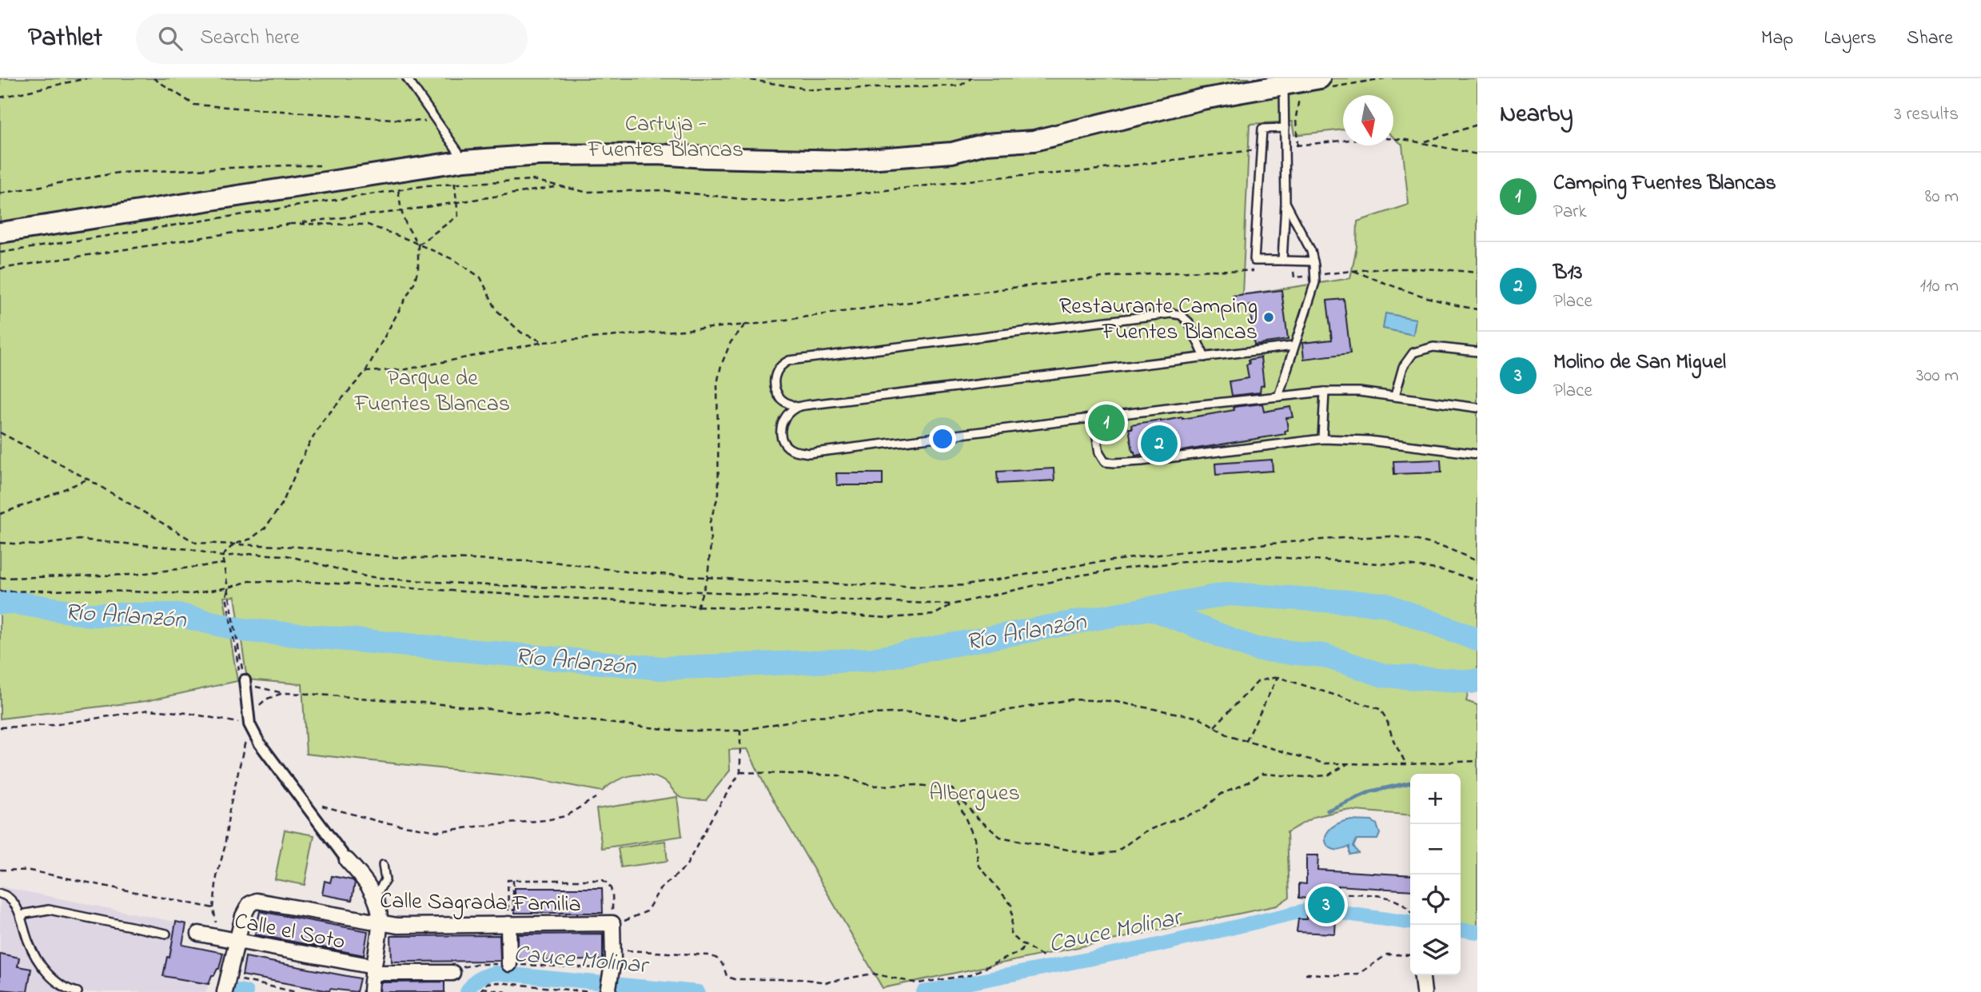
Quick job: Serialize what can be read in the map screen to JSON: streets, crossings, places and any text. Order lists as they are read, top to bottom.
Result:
{
  "streets": {
    "street": ["Calle Sagrada Familia", "Calle el Soto"]
  },
  "crossings": [
    ["Calle Sagrada Familia", "Calle el Soto"]
  ],
  "water": ["Río Arlanzón", "Cauce Molinar"],
  "parks": ["Cartuja - Fuentes Blancas", "Parque de Fuentes Blancas", "Albergues"],
  "places": ["Restaurante Camping Fuentes Blancas"],
  "north": "bottom",
  "page": {
    "header": "Pathlet",
    "search": "Search here",
    "nav": ["Map", "Layers", "Share"],
    "heading": ["Nearby", "3 results"],
    "list": [
      {
        "mark": "1",
        "name": "Camping Fuentes Blancas",
        "note": "Park",
        "value": "80 m"
      },
      {
        "mark": "2",
        "name": "B13",
        "note": "Place",
        "value": "110 m"
      },
      {
        "mark": "3",
        "name": "Molino de San Miguel",
        "note": "Place",
        "value": "300 m"
      }
    ],
    "pins": ["1", "2", "3"],
    "map_buttons": ["+", "−"]
  }
}
